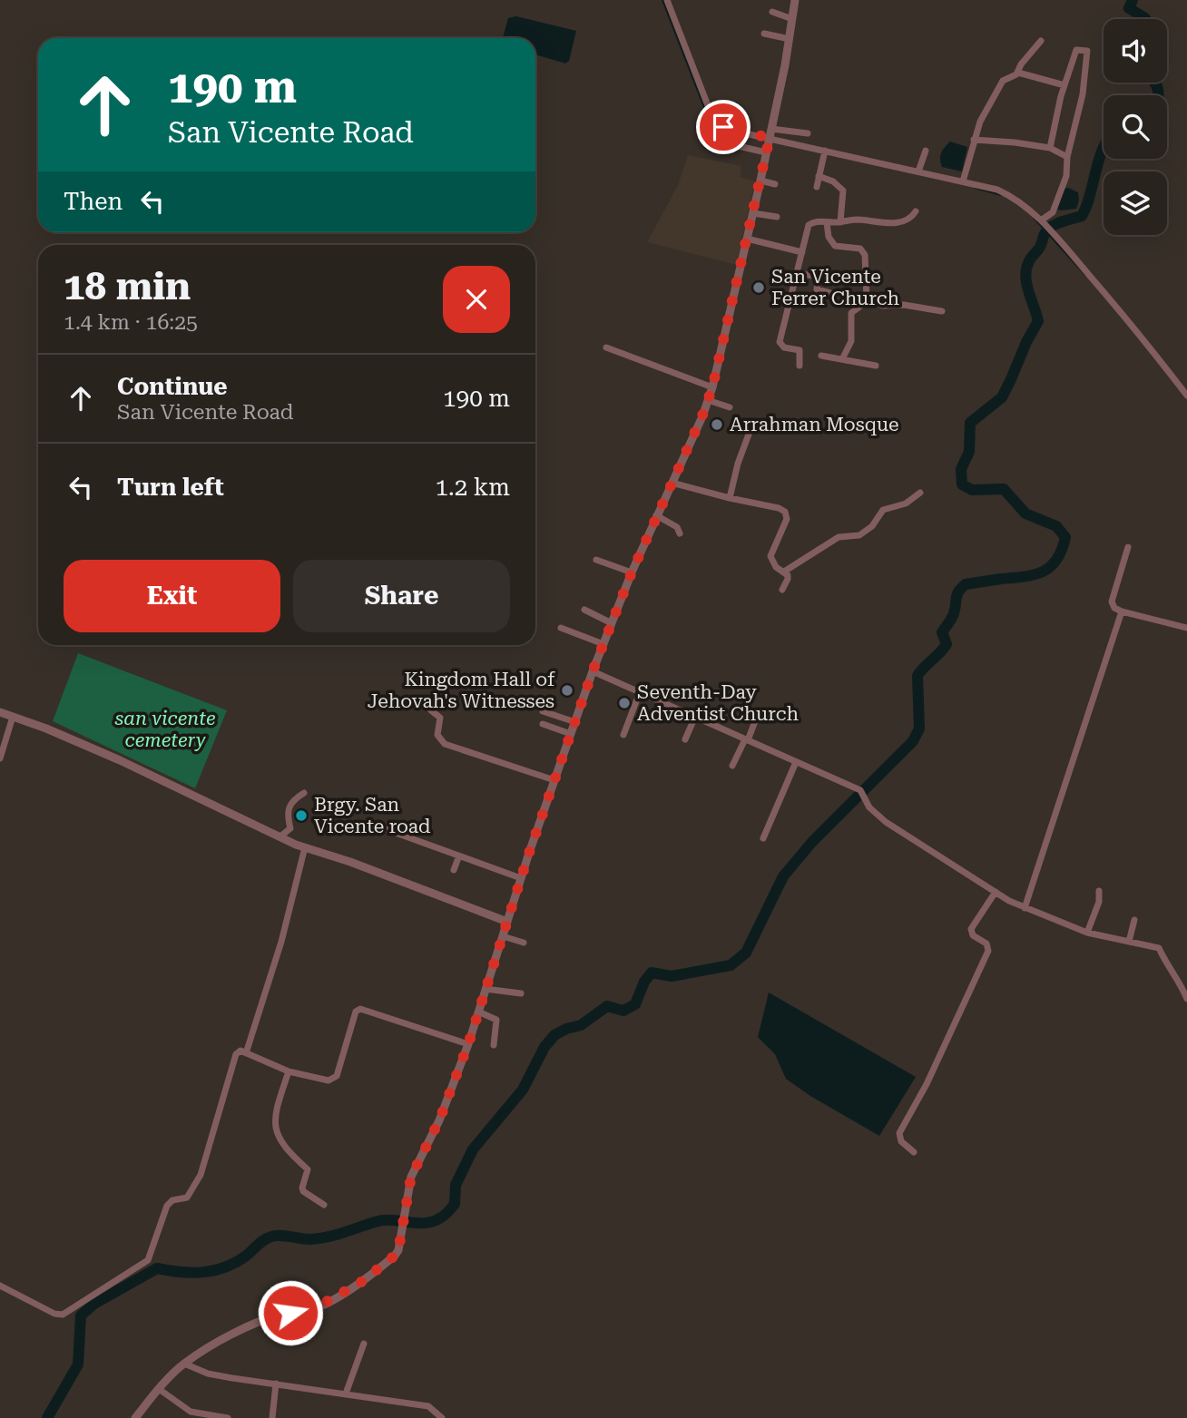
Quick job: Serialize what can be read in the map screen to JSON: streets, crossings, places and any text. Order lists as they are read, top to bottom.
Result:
{
  "parks": ["san vicente cemetery"],
  "places": [
    "San Vicente Ferrer Church",
    "Arrahman Mosque",
    "Kingdom Hall of Jehovah's Witnesses",
    "Seventh-Day Adventist Church",
    "Brgy. San Vicente road"
  ],
  "page": {
    "turn": ["190 m", "San Vicente Road"],
    "then": "Then",
    "heading": ["18 min", "1.4 km · 16:25"],
    "list": [
      {
        "name": "Continue",
        "note": "San Vicente Road",
        "value": "190 m"
      },
      {
        "name": "Turn left",
        "value": "1.2 km"
      }
    ],
    "buttons": ["Exit", "Share"]
  }
}
